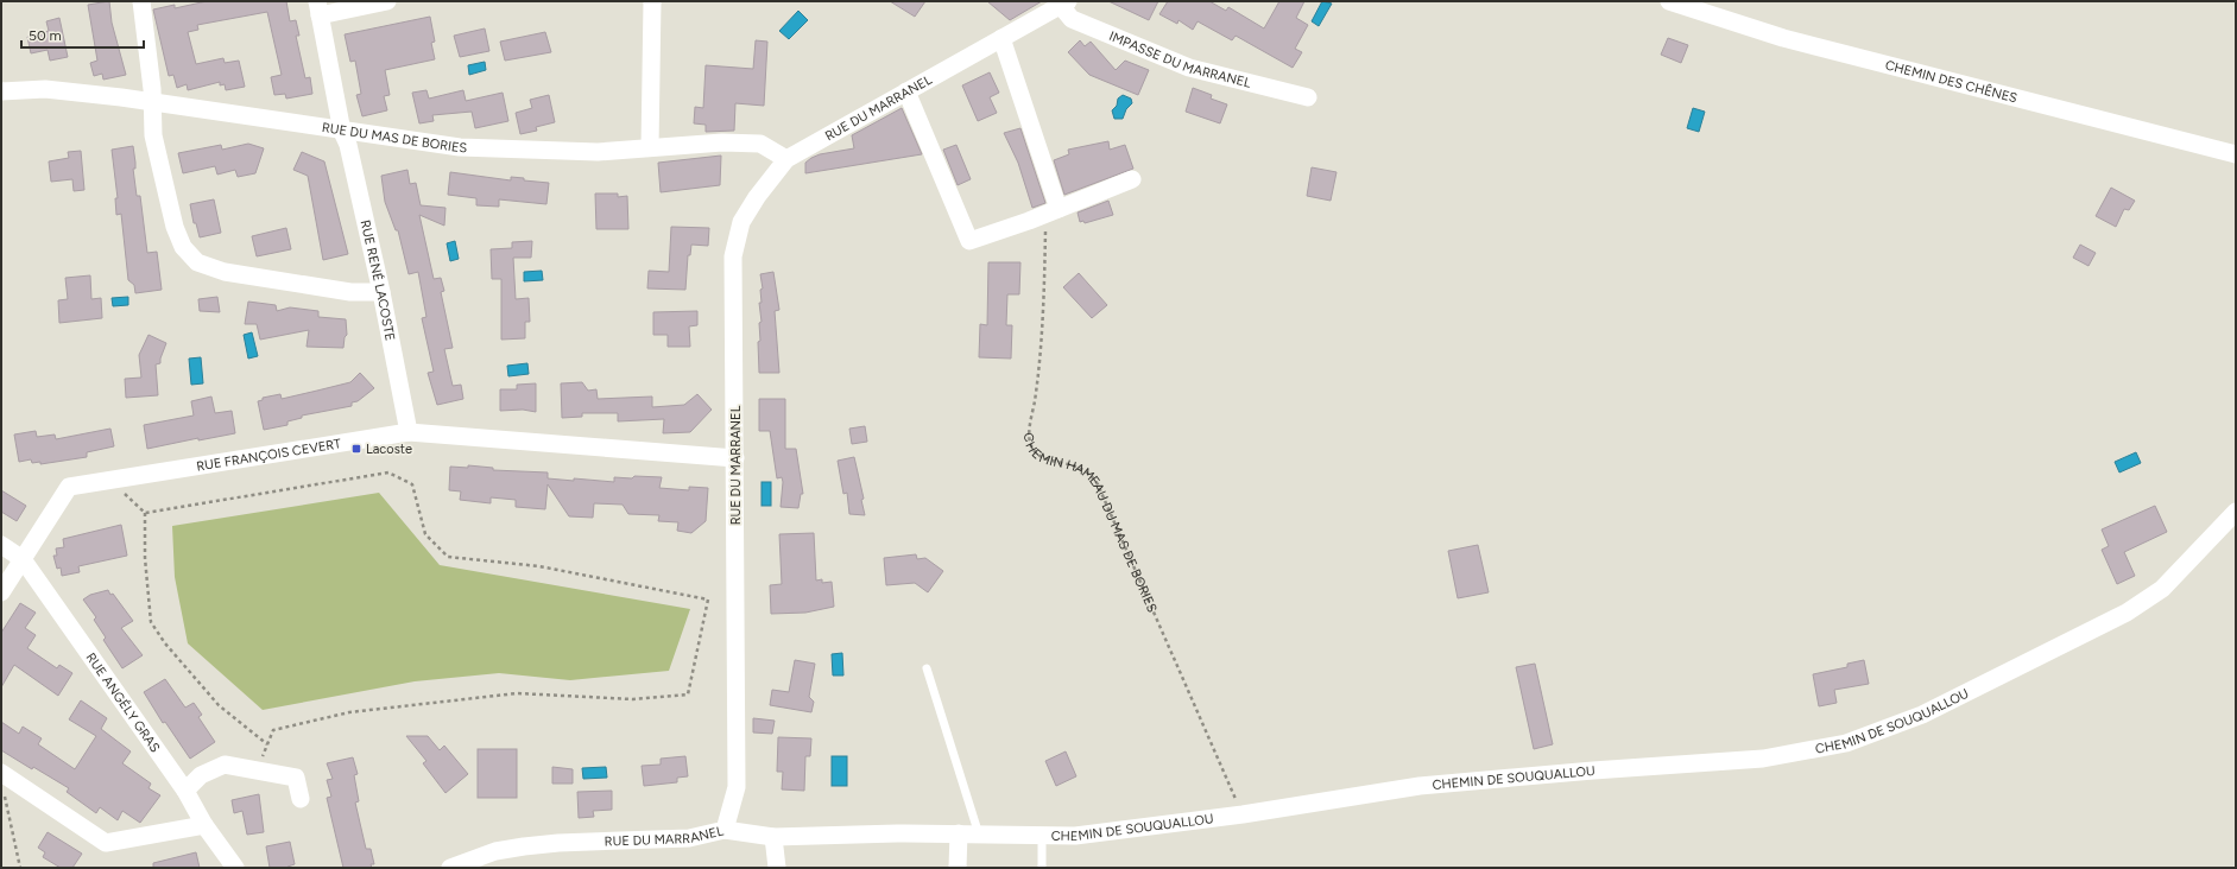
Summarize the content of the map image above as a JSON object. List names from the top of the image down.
{
  "streets": {
    "street": [
      "IMPASSE DU MARRANEL",
      "CHEMIN DES CHÊNES",
      "RUE DU MARRANEL",
      "RUE DU MAS DE BORIES",
      "RUE RENÉ LACOSTE",
      "RUE FRANÇOIS CEVERT",
      "RUE ANGÉLY GRAS",
      "CHEMIN DE SOUQUALLOU"
    ],
    "path": ["CHEMIN HAMEAU DU MAS DE BORIES"]
  },
  "crossings": [
    ["IMPASSE DU MARRANEL", "RUE DU MARRANEL"],
    ["RUE DU MARRANEL", "RUE DU MAS DE BORIES"],
    ["RUE DU MARRANEL", "RUE FRANÇOIS CEVERT"],
    ["RUE DU MARRANEL", "CHEMIN DE SOUQUALLOU"],
    ["RUE DU MAS DE BORIES", "RUE RENÉ LACOSTE"],
    ["RUE RENÉ LACOSTE", "RUE FRANÇOIS CEVERT"],
    ["RUE FRANÇOIS CEVERT", "RUE ANGÉLY GRAS"],
    ["CHEMIN HAMEAU DU MAS DE BORIES", "CHEMIN DE SOUQUALLOU"]
  ],
  "places": {
    "transit": ["Lacoste"]
  },
  "scale_bar": "50 m"
}
